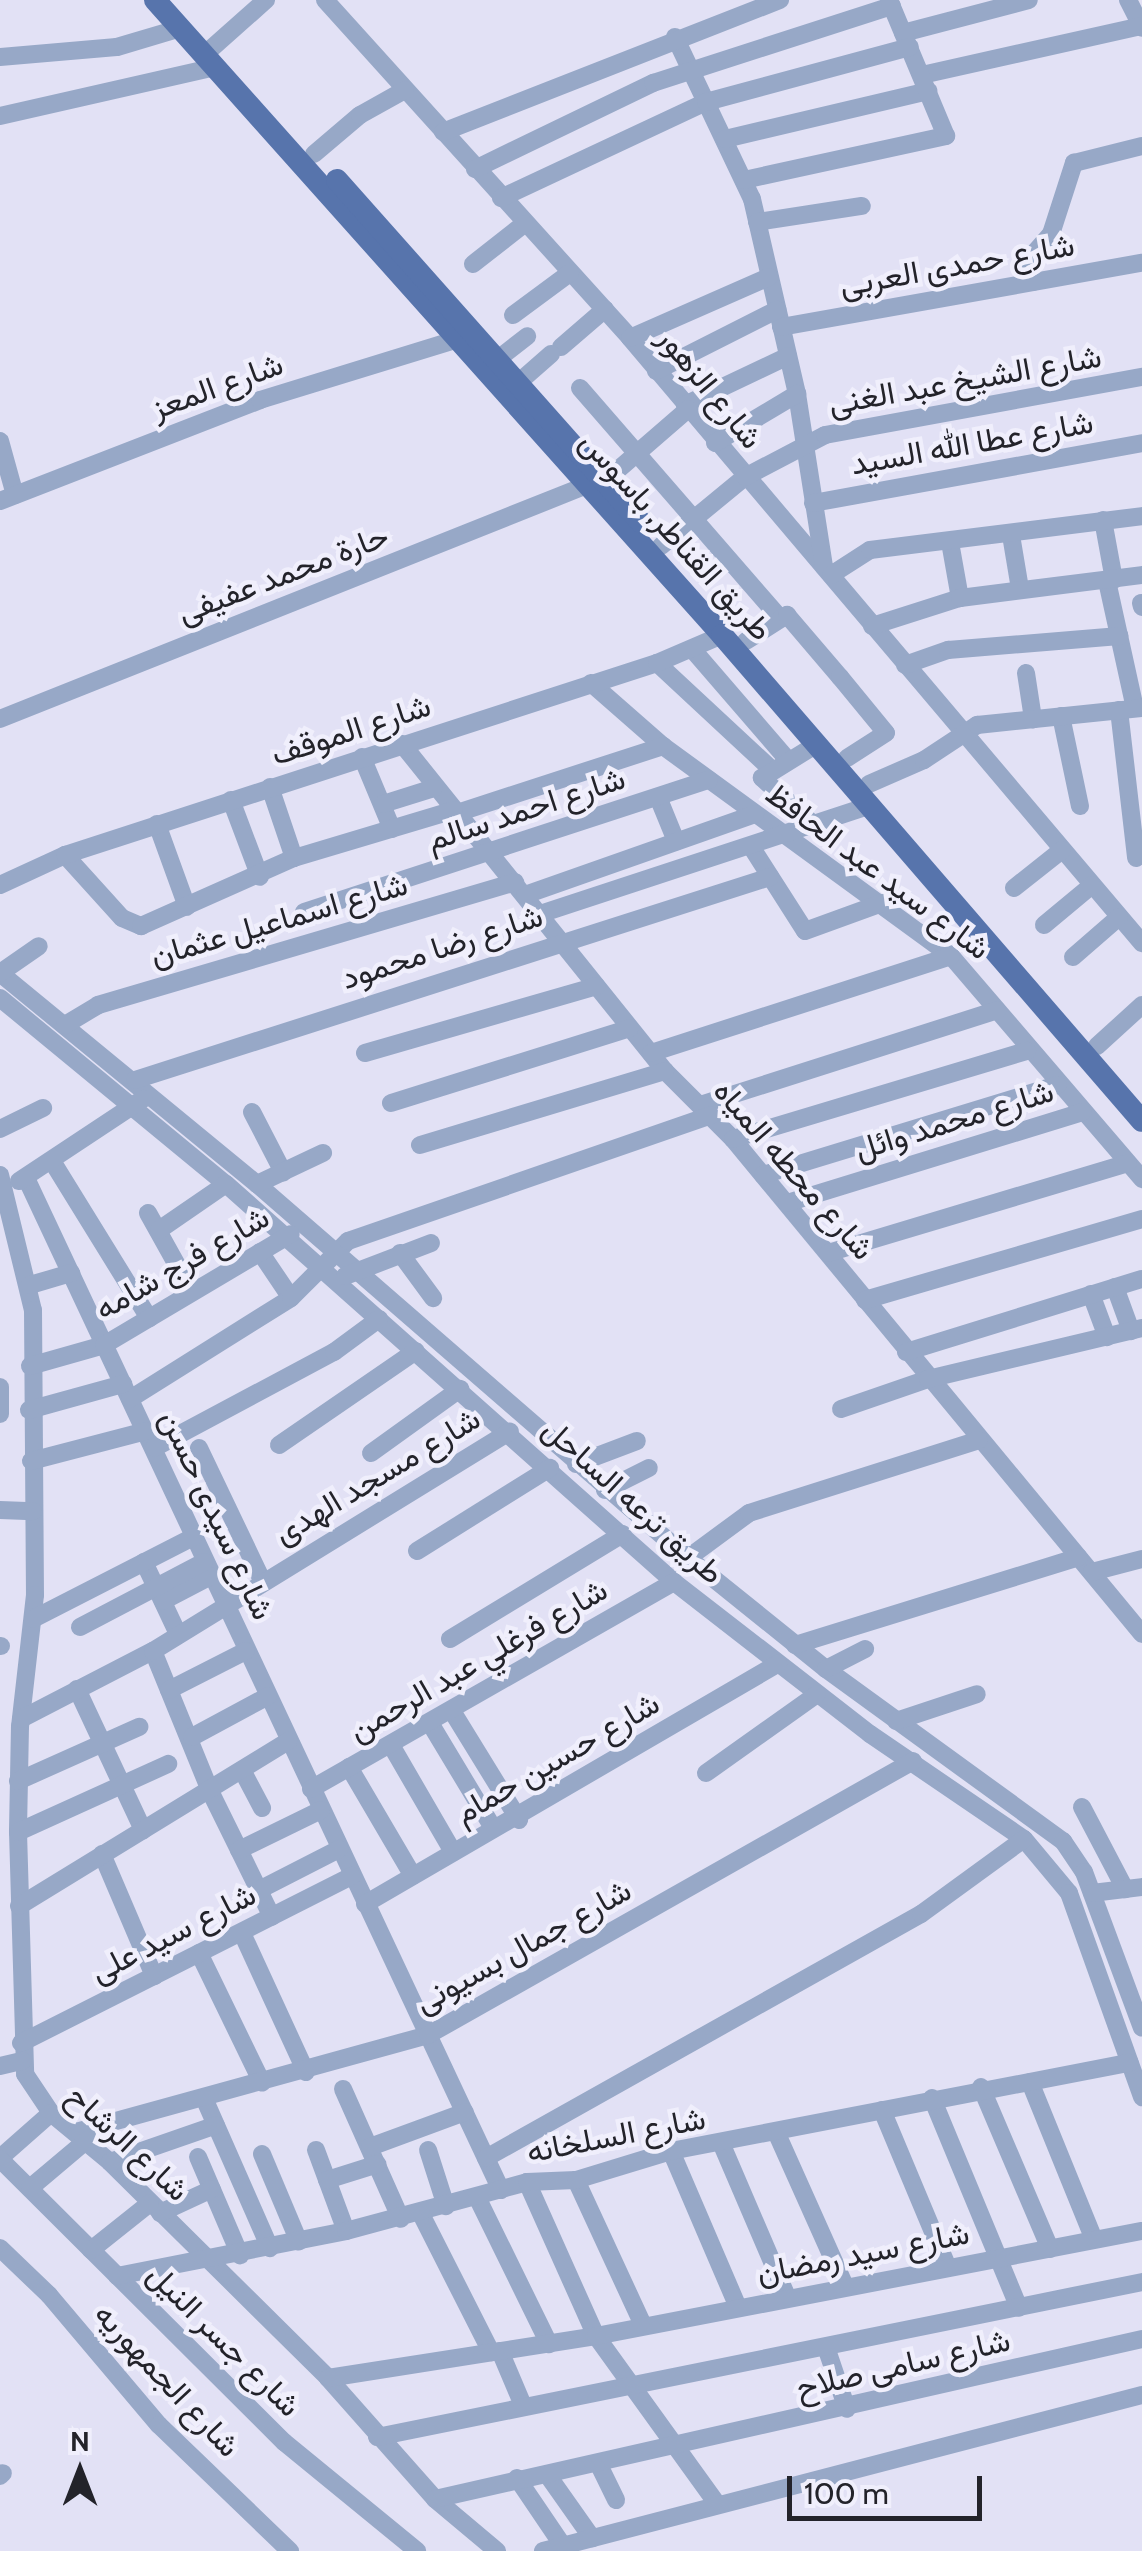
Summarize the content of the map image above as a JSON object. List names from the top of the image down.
{
  "streets": {
    "main road": ["طريق القناطر, باسوس"],
    "street": [
      "شارع حمدى العربى",
      "شارع الشيخ عبد الغنى",
      "شارع المعز",
      "شارع الزهور",
      "شارع عطا الله السيد",
      "حارة محمد عفيفى",
      "شارع الموقف",
      "شارع احمد سالم",
      "شارع سيد عبد الحافظ",
      "شارع اسماعيل عثمان",
      "شارع رضا محمود",
      "شارع محمد وائل",
      "شارع محطه المياه",
      "شارع فرج شامه",
      "شارع مسجد الهدى",
      "طريق ترعه الساحل",
      "شارع سيدى حسن",
      "شارع فرغلي عبد الرحمن",
      "شارع حسين حمام",
      "شارع سيد على",
      "شارع جمال بسيونى",
      "شارع السلخانه",
      "شارع الرشاح",
      "شارع سيد رمضان",
      "شارع جسر النيل",
      "شارع سامى صلاح",
      "شارع الجمهوريه"
    ]
  },
  "crossings": [
    ["شارع حمدى العربى", "شارع الزهور"],
    ["شارع الشيخ عبد الغنى", "شارع الزهور"],
    ["شارع الشيخ عبد الغنى", "طريق القناطر, باسوس"],
    ["شارع المعز", "طريق القناطر, باسوس"],
    ["طريق القناطر, باسوس", "حارة محمد عفيفى"],
    ["طريق القناطر, باسوس", "شارع الموقف"],
    ["شارع الموقف", "شارع سيد عبد الحافظ"],
    ["شارع الموقف", "شارع محطه المياه"],
    ["شارع احمد سالم", "شارع سيد عبد الحافظ"],
    ["شارع احمد سالم", "شارع محطه المياه"],
    ["شارع سيد عبد الحافظ", "شارع اسماعيل عثمان"],
    ["شارع سيد عبد الحافظ", "شارع محمد وائل"],
    ["شارع اسماعيل عثمان", "شارع محطه المياه"],
    ["شارع اسماعيل عثمان", "طريق ترعه الساحل"],
    ["شارع رضا محمود", "شارع محطه المياه"],
    ["شارع رضا محمود", "طريق ترعه الساحل"],
    ["شارع محمد وائل", "شارع محطه المياه"],
    ["شارع فرج شامه", "طريق ترعه الساحل"],
    ["شارع فرج شامه", "شارع سيدى حسن"],
    ["شارع فرج شامه", "شارع الرشاح"],
    ["شارع مسجد الهدى", "طريق ترعه الساحل"],
    ["شارع مسجد الهدى", "شارع سيدى حسن"],
    ["شارع مسجد الهدى", "شارع الرشاح"],
    ["طريق ترعه الساحل", "شارع فرغلي عبد الرحمن"],
    ["طريق ترعه الساحل", "شارع حسين حمام"],
    ["طريق ترعه الساحل", "شارع جمال بسيونى"],
    ["طريق ترعه الساحل", "شارع السلخانه"],
    ["شارع سيدى حسن", "شارع فرغلي عبد الرحمن"],
    ["شارع سيدى حسن", "شارع حسين حمام"],
    ["شارع سيدى حسن", "شارع سيد على"],
    ["شارع سيدى حسن", "شارع جمال بسيونى"],
    ["شارع سيدى حسن", "شارع السلخانه"],
    ["شارع سيد على", "شارع الرشاح"],
    ["شارع جمال بسيونى", "شارع الرشاح"],
    ["شارع السلخانه", "شارع الرشاح"],
    ["شارع السلخانه", "شارع جسر النيل"],
    ["شارع الرشاح", "شارع سيد رمضان"],
    ["شارع الرشاح", "شارع سامى صلاح"]
  ],
  "scale_bar": "100 m",
  "north": "top"
}
